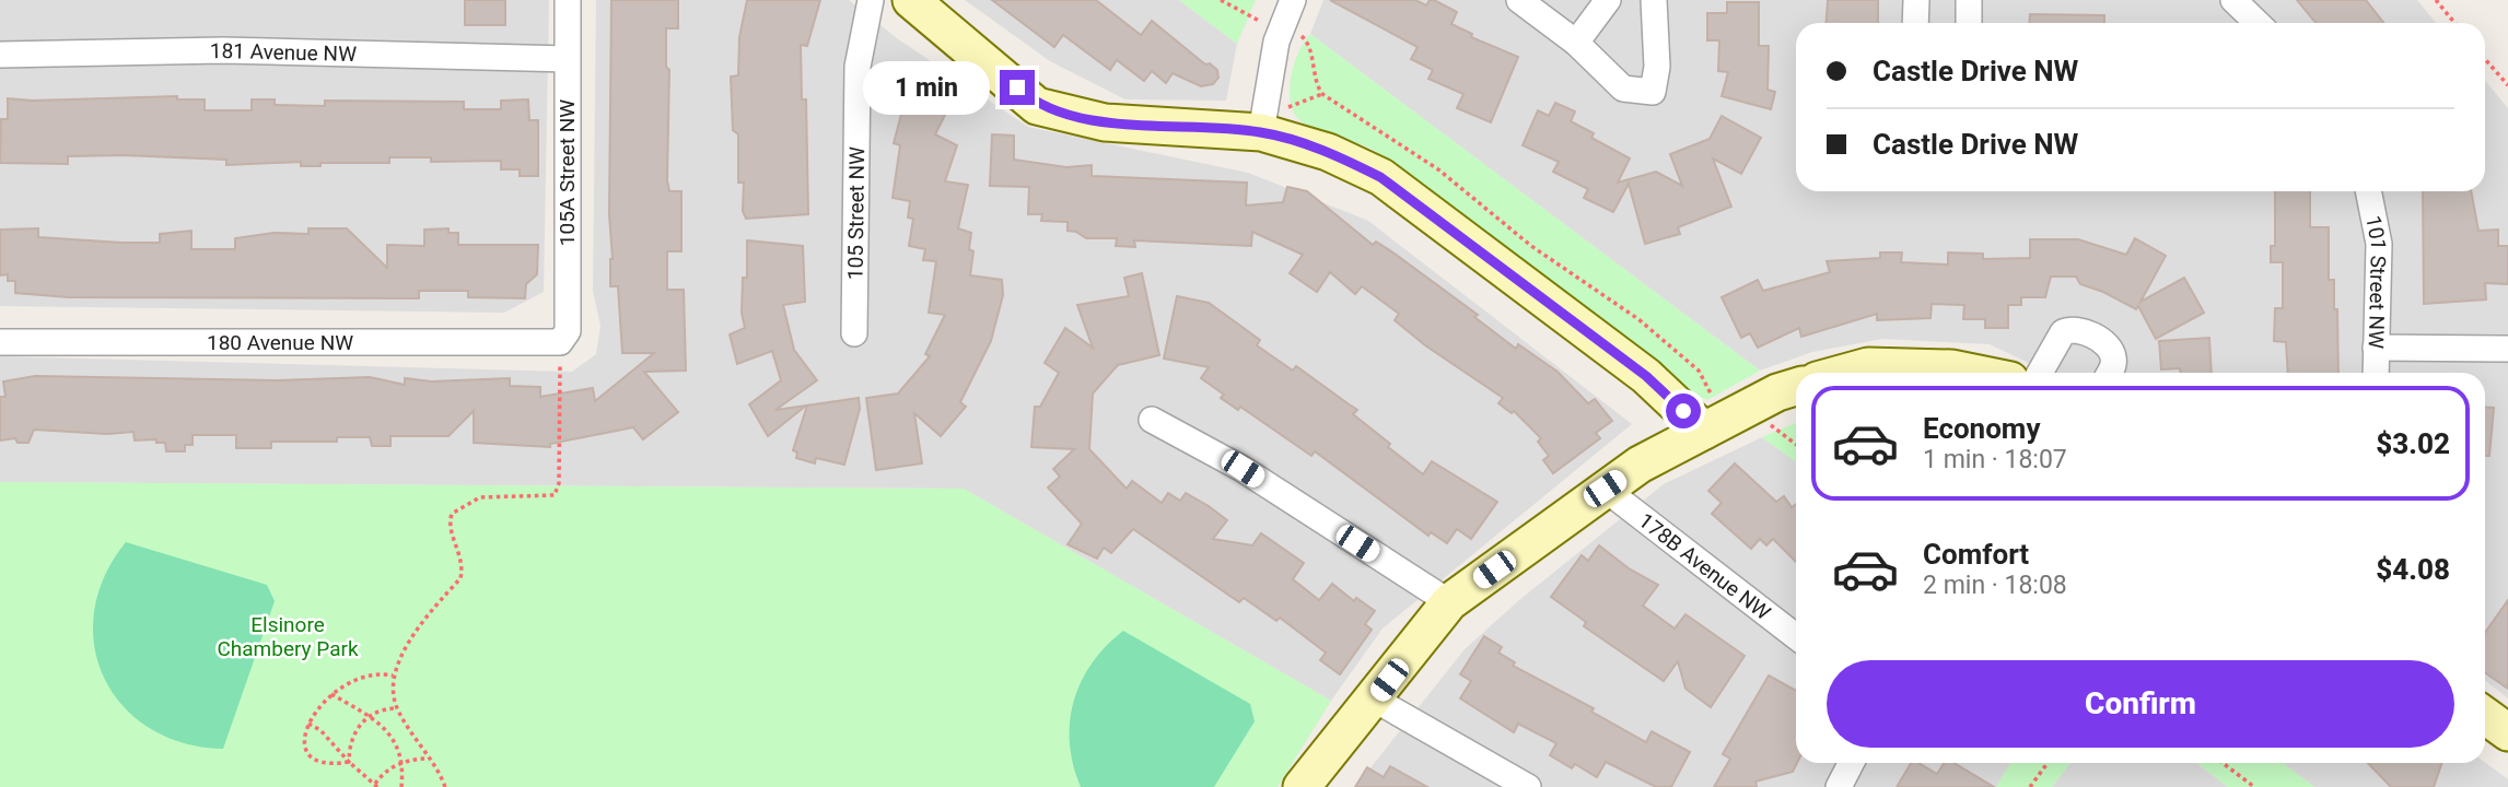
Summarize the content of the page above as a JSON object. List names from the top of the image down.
{
  "streets": {
    "street": [
      "181 Avenue NW",
      "105A Street NW",
      "105 Street NW",
      "101 Street NW",
      "180 Avenue NW",
      "178B Avenue NW"
    ]
  },
  "crossings": [
    ["181 Avenue NW", "105A Street NW"],
    ["105A Street NW", "180 Avenue NW"]
  ],
  "parks": ["Elsinore Chambery Park"],
  "page": {
    "banner": ["Castle Drive NW", "Castle Drive NW"],
    "bubble": "1 min",
    "list": [
      {
        "name": "Economy",
        "note": "1 min · 18:07",
        "value": "$3.02"
      },
      {
        "name": "Comfort",
        "note": "2 min · 18:08",
        "value": "$4.08"
      }
    ],
    "buttons": "Confirm"
  }
}
